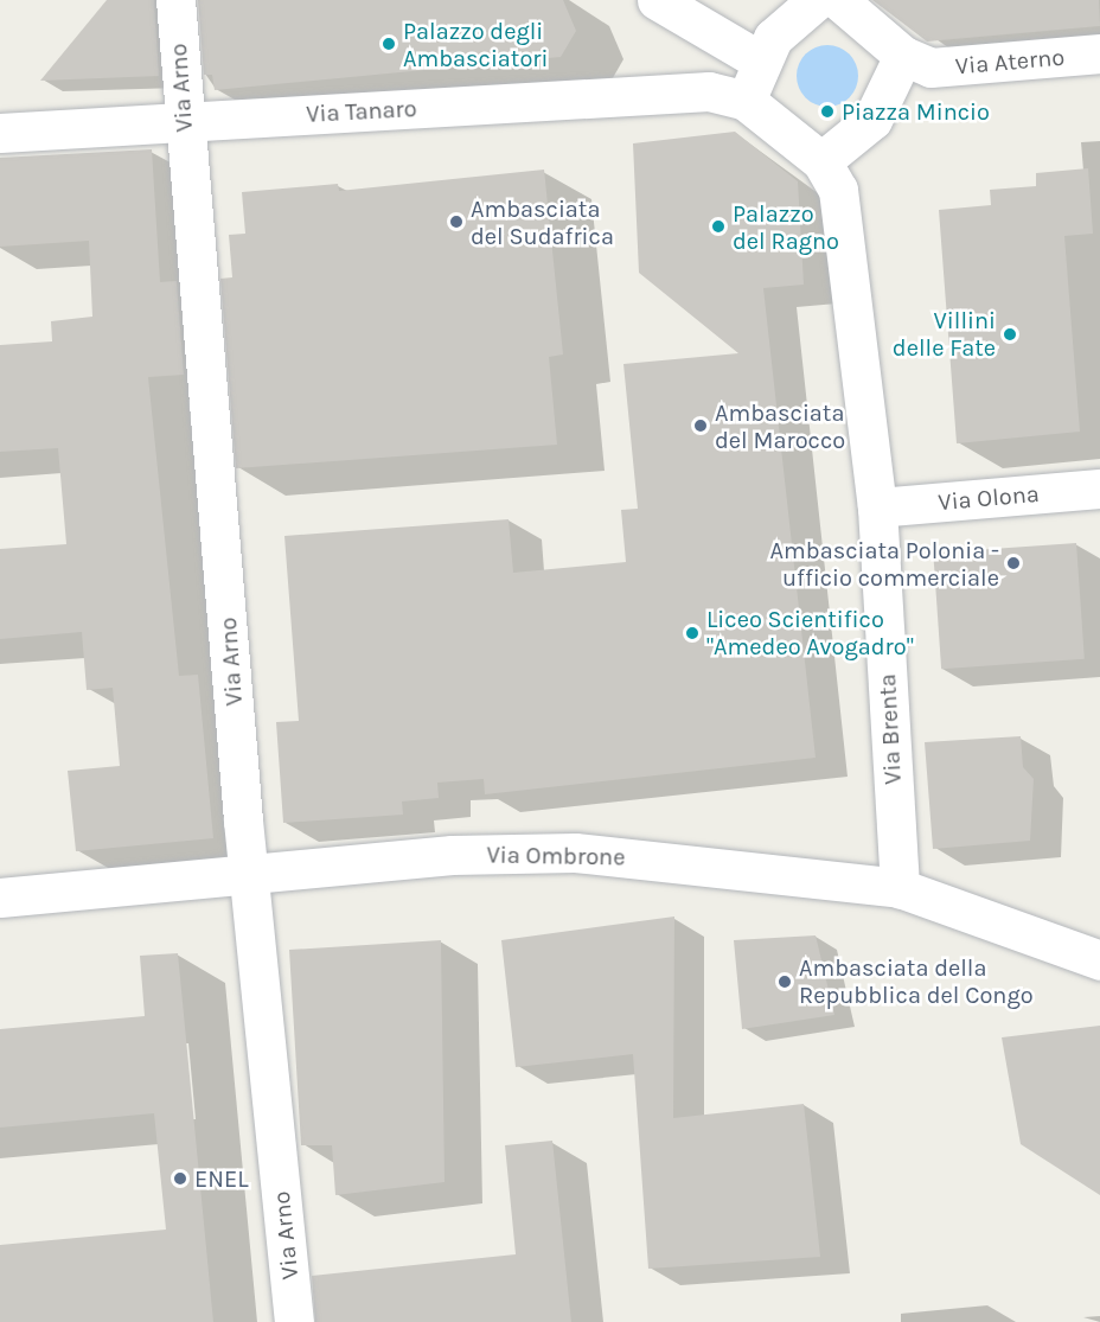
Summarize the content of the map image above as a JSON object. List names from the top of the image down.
{
  "streets": {
    "street": [
      "Via Aterno",
      "Via Arno",
      "Via Tanaro",
      "Via Olona",
      "Via Brenta",
      "Via Ombrone"
    ]
  },
  "crossings": [
    ["Via Arno", "Via Tanaro"],
    ["Via Arno", "Via Ombrone"],
    ["Via Olona", "Via Brenta"],
    ["Via Brenta", "Via Ombrone"]
  ],
  "places": [
    "Palazzo degli Ambasciatori",
    "Piazza Mincio",
    "Ambasciata del Sudafrica",
    "Palazzo del Ragno",
    "Villini delle Fate",
    "Ambasciata del Marocco",
    "Ambasciata Polonia - ufficio commerciale",
    "Liceo Scientifico \"Amedeo Avogadro\"",
    "Ambasciata della Repubblica del Congo",
    "ENEL"
  ]
}
